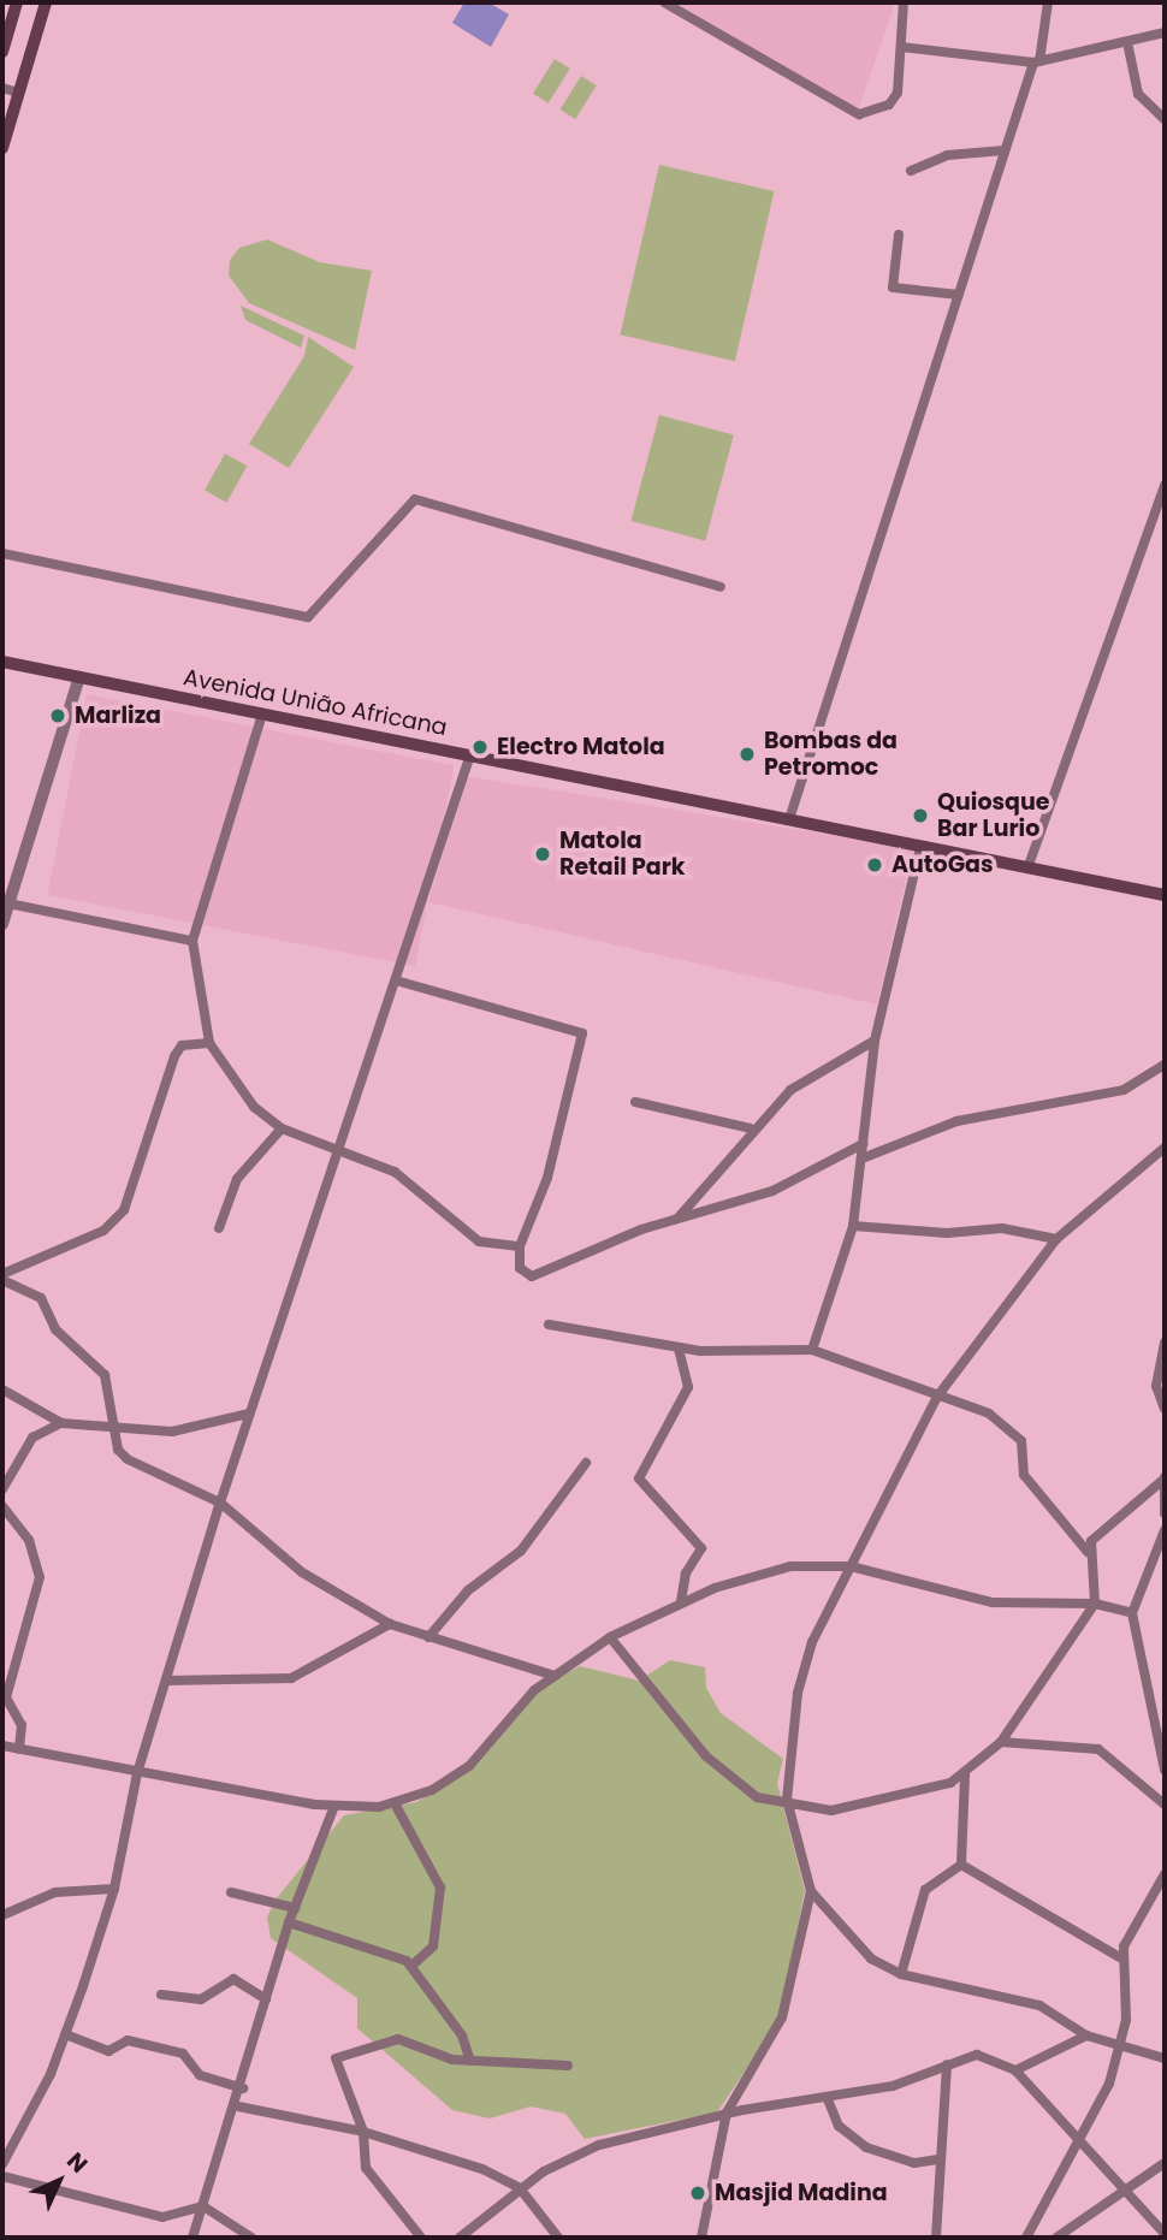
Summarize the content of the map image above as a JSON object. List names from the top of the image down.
{
  "streets": {
    "main road": ["Avenida União Africana"]
  },
  "places": [
    "Marliza",
    "Electro Matola",
    "Bombas da Petromoc",
    "Quiosque Bar Lurio",
    "Matola Retail Park",
    "AutoGas",
    "Masjid Madina"
  ],
  "north": "top right"
}
